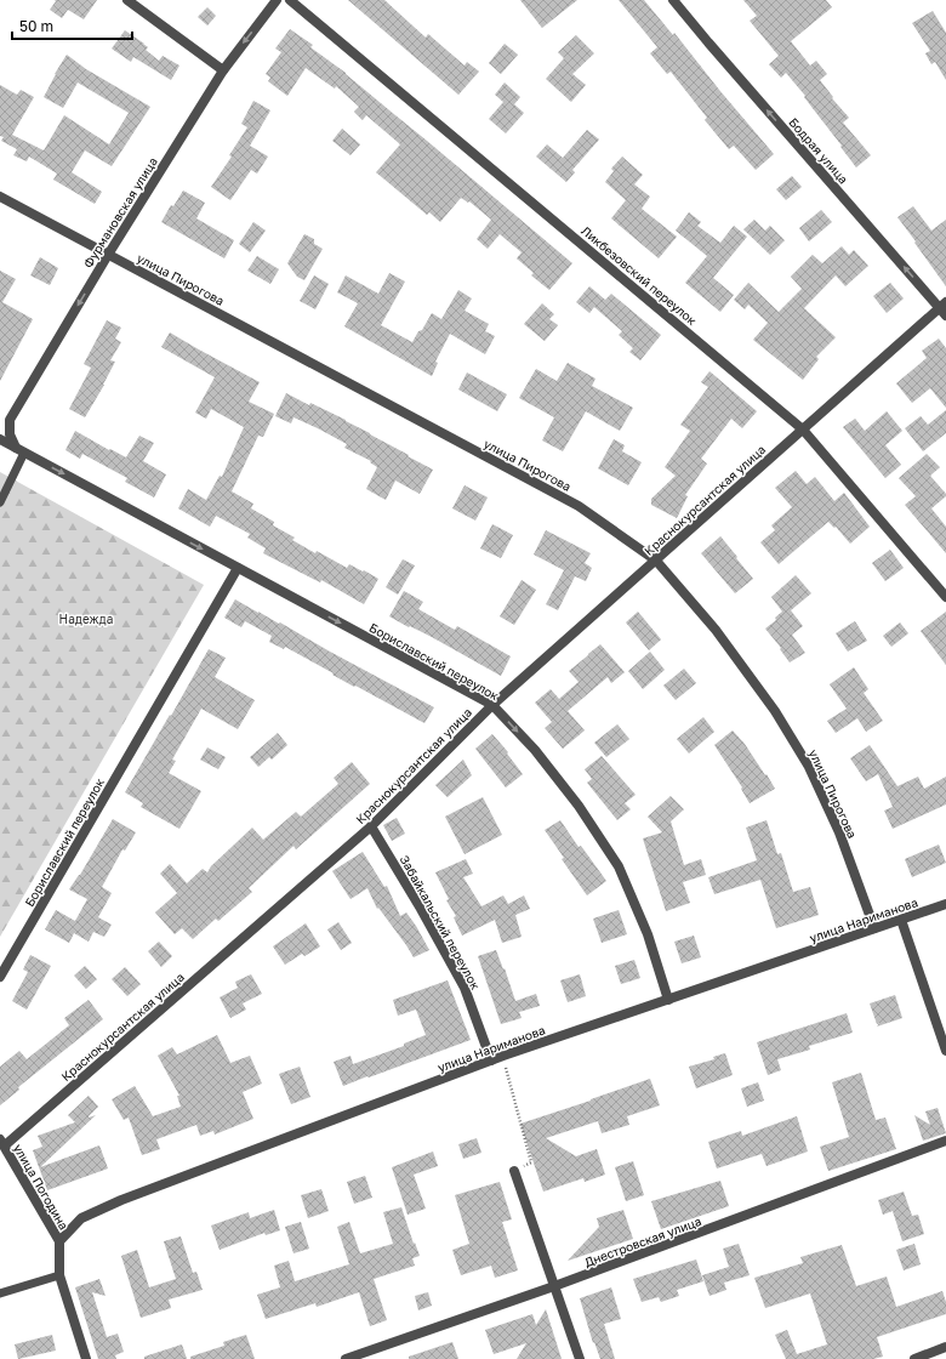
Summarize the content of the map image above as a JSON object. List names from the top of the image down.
{
  "streets": {
    "street": [
      "Бодрая улица",
      "Фурмановская улица",
      "Ликбезовский переулок",
      "улица Пирогова",
      "Краснокурсантская улица",
      "Бориславский переулок",
      "улица Нариманова",
      "Забайкальский переулок",
      "улица Погодина",
      "Днестровская улица"
    ]
  },
  "crossings": [
    ["Бодрая улица", "Краснокурсантская улица"],
    ["Фурмановская улица", "улица Пирогова"],
    ["Фурмановская улица", "Бориславский переулок"],
    ["Ликбезовский переулок", "Краснокурсантская улица"],
    ["улица Пирогова", "Краснокурсантская улица"],
    ["улица Пирогова", "улица Нариманова"],
    ["Краснокурсантская улица", "Бориславский переулок"],
    ["Краснокурсантская улица", "Забайкальский переулок"],
    ["Краснокурсантская улица", "улица Погодина"],
    ["Бориславский переулок", "улица Нариманова"],
    ["улица Нариманова", "Забайкальский переулок"],
    ["улица Нариманова", "улица Погодина"]
  ],
  "one_way": ["Бодрая улица", "Фурмановская улица", "Бориславский переулок"],
  "parks": ["Надежда"],
  "scale_bar": "50 m"
}
